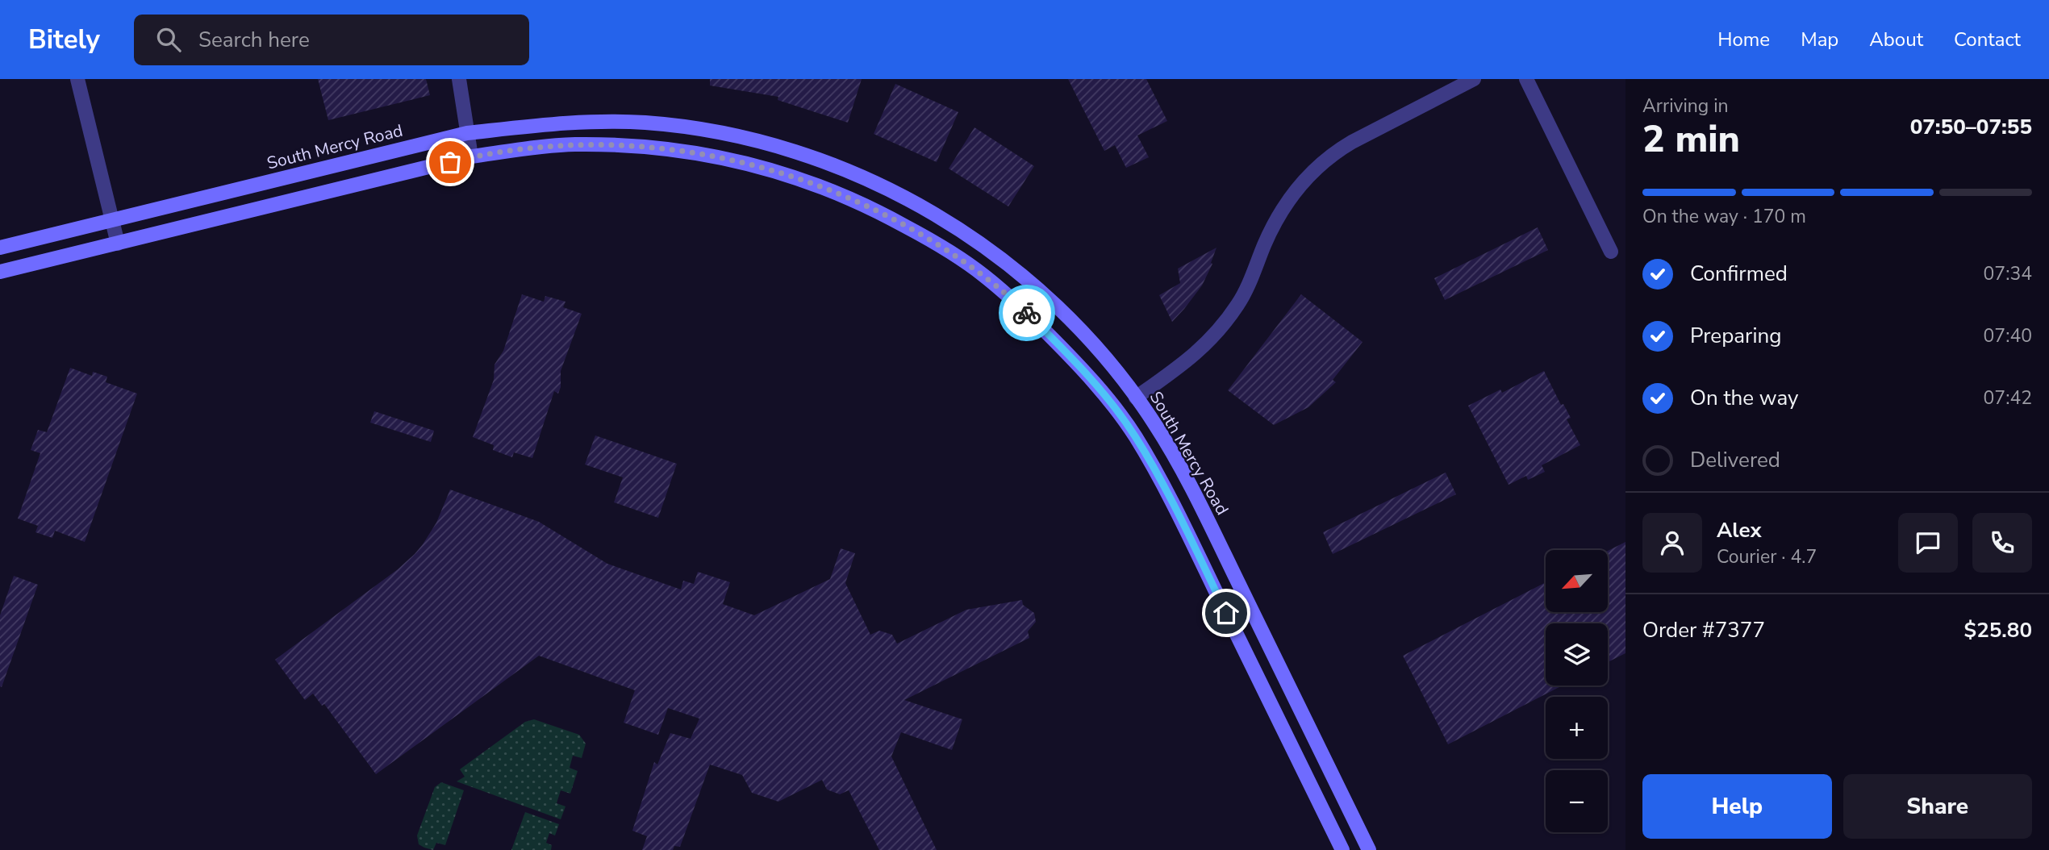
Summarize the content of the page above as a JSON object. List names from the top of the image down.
{
  "streets": {
    "main road": ["South Mercy Road"]
  },
  "north": "bottom left",
  "page": {
    "header": "Bitely",
    "search": "Search here",
    "nav": [
      "Home",
      "Map",
      "About",
      "Contact"
    ],
    "heading": ["2 min", "Arriving in", "07:50–07:55"],
    "panel": [
      "Alex",
      "Courier · 4.7",
      "Order #7377",
      "$25.80"
    ],
    "bar": "On the way · 170 m",
    "list": [
      ["Confirmed", "07:34"],
      ["Preparing", "07:40"],
      ["On the way", "07:42"],
      "Delivered"
    ],
    "map_buttons": ["+", "−"],
    "buttons": ["Help", "Share"]
  }
}
